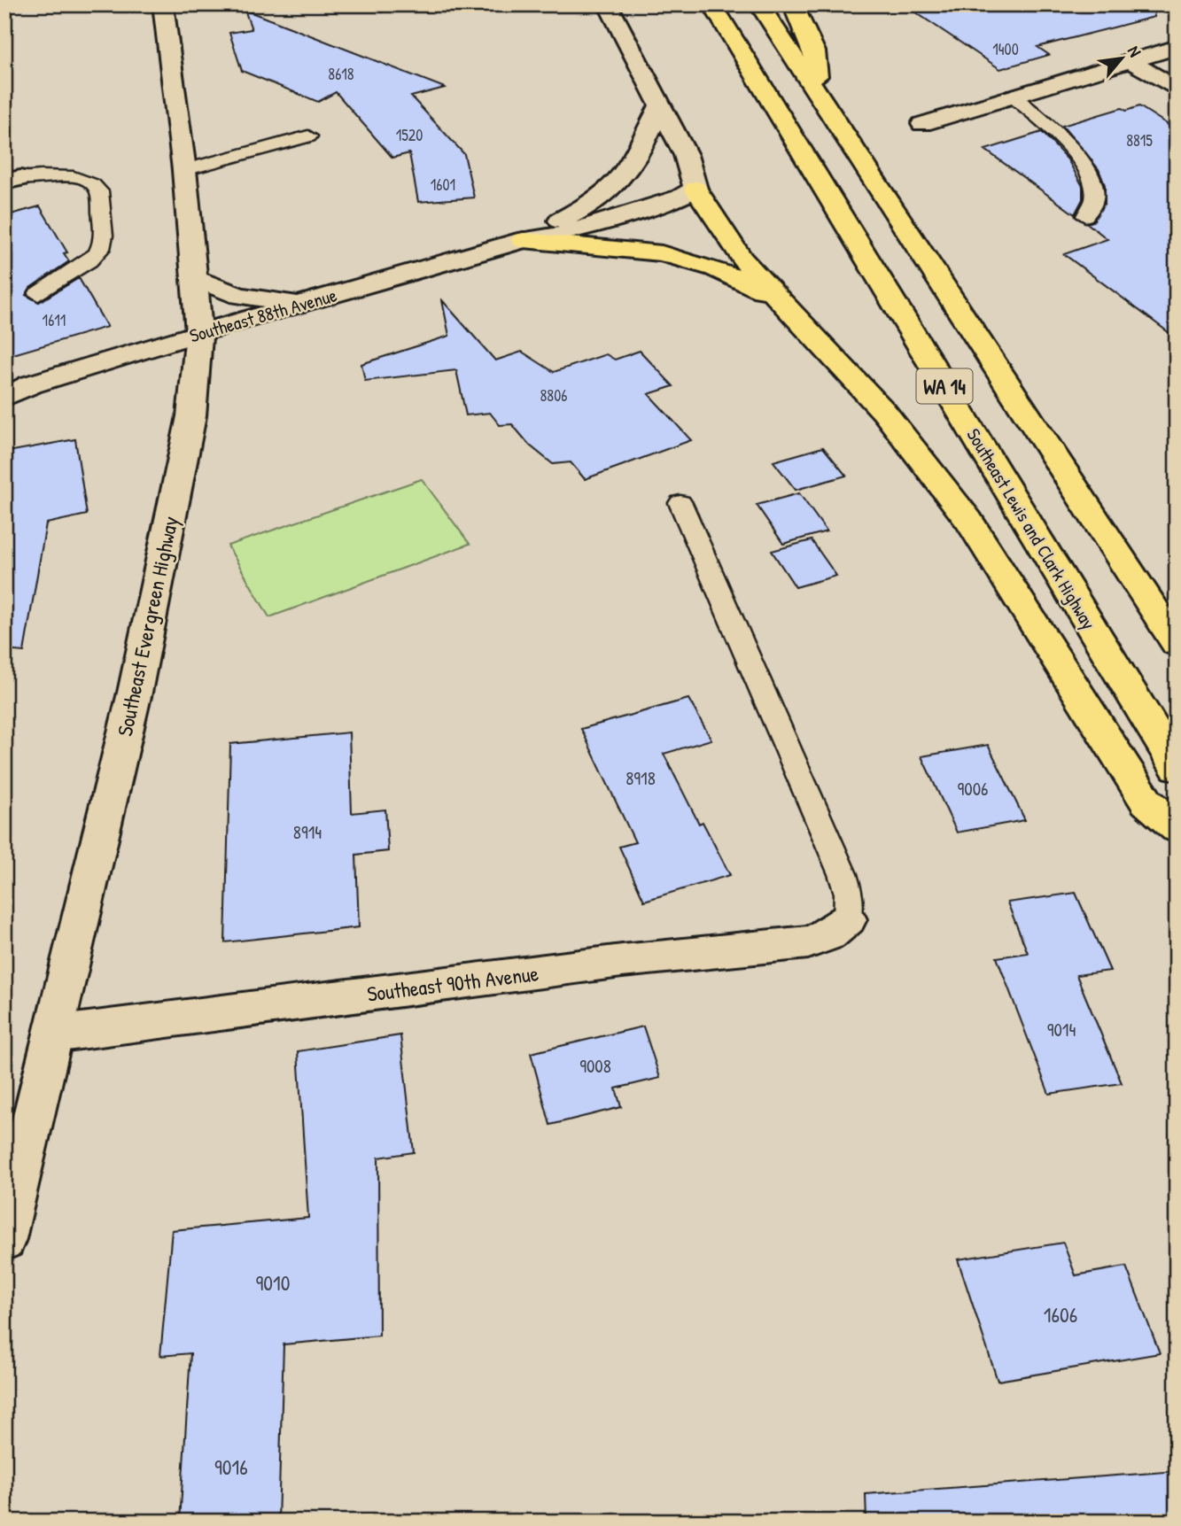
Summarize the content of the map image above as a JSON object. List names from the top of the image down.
{
  "streets": {
    "highway": ["WA 14", "Southeast Lewis and Clark Highway"],
    "street": ["Southeast 88th Avenue", "Southeast Evergreen Highway", "Southeast 90th Avenue"]
  },
  "crossings": [
    ["Southeast 88th Avenue", "Southeast Evergreen Highway"],
    ["Southeast Evergreen Highway", "Southeast 90th Avenue"]
  ],
  "house_numbers": [
    "1400",
    "8618",
    "1520",
    "8815",
    "1601",
    "1611",
    "8806",
    "8918",
    "9006",
    "8914",
    "9014",
    "9008",
    "9010",
    "1606",
    "9016"
  ],
  "north": "top right"
}
